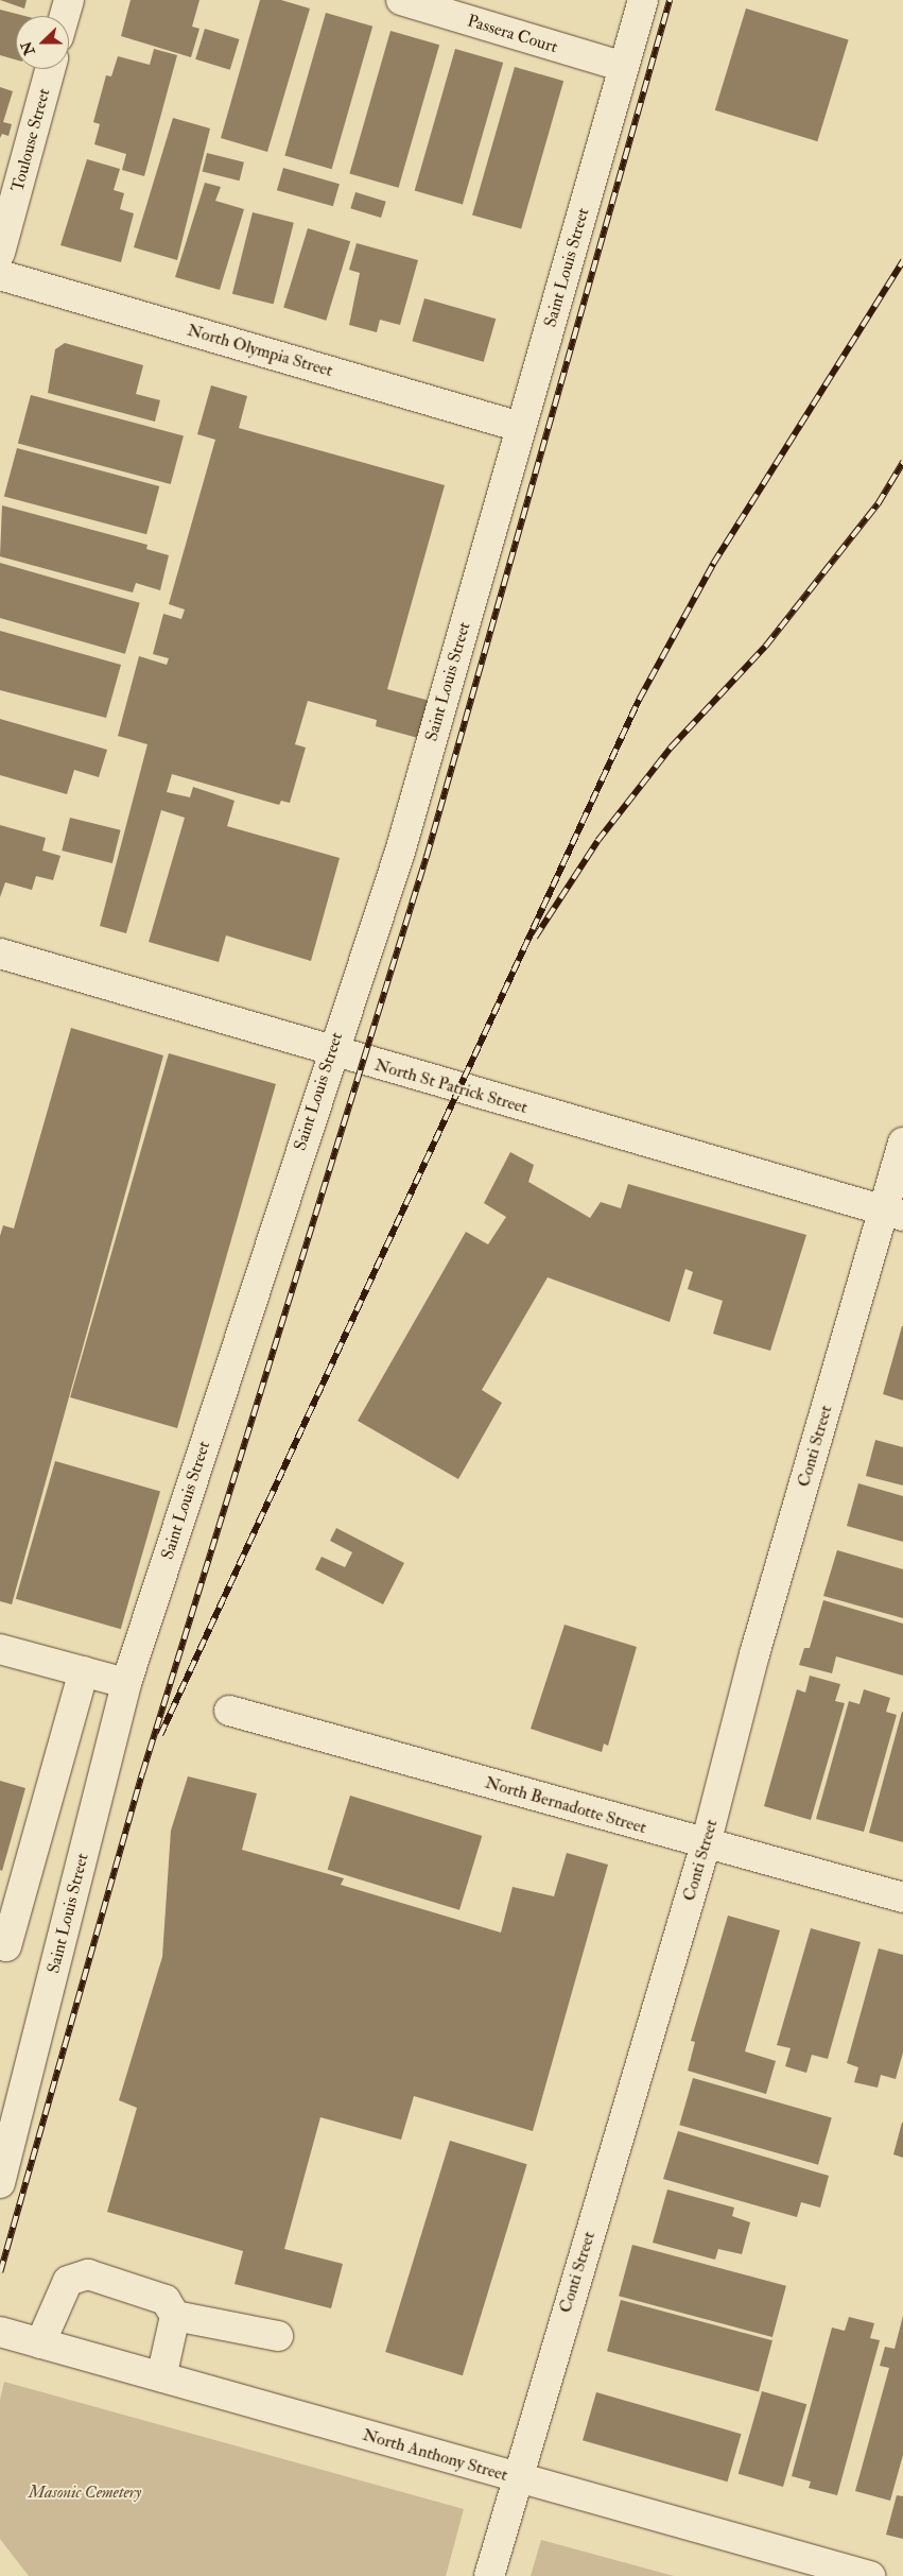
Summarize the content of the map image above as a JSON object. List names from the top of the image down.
{
  "streets": {
    "street": [
      "Passera Court",
      "Toulouse Street",
      "Saint Louis Street",
      "North Olympia Street",
      "North St Patrick Street",
      "Conti Street",
      "North Bernadotte Street",
      "North Anthony Street"
    ]
  },
  "crossings": [
    ["Passera Court", "Saint Louis Street"],
    ["Saint Louis Street", "North Olympia Street"],
    ["Saint Louis Street", "North St Patrick Street"],
    ["North St Patrick Street", "Conti Street"],
    ["Conti Street", "North Bernadotte Street"],
    ["Conti Street", "North Anthony Street"]
  ],
  "parks": ["Masonic Cemetery"],
  "north": "left"
}
